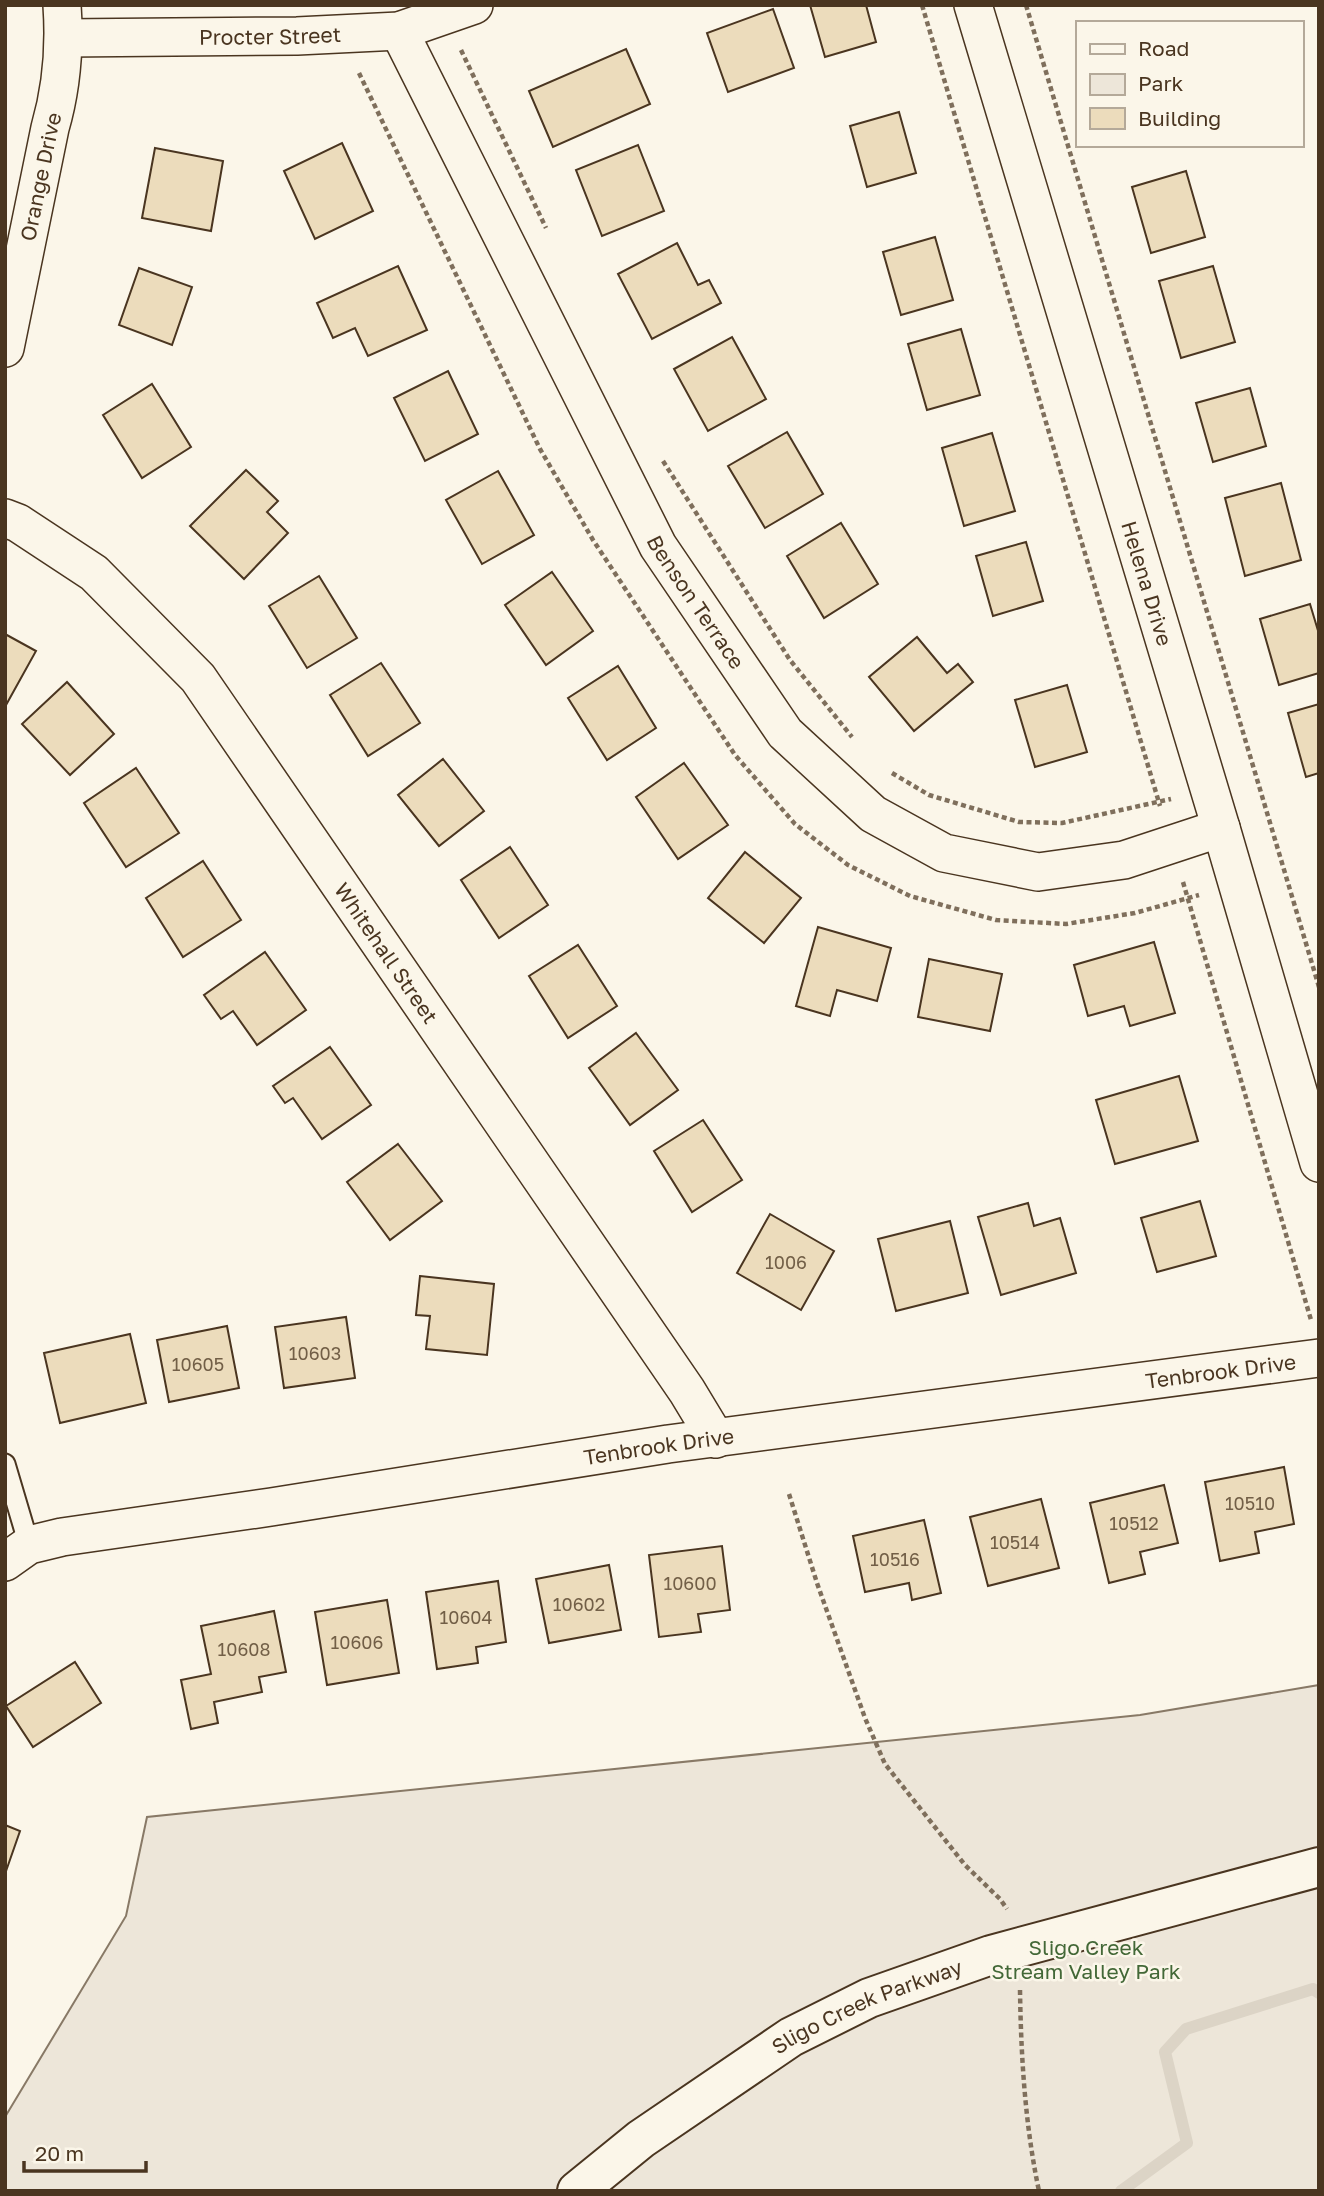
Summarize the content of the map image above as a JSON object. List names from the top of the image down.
{
  "streets": {
    "street": [
      "Procter Street",
      "Orange Drive",
      "Helena Drive",
      "Benson Terrace",
      "Whitehall Street",
      "Tenbrook Drive",
      "Sligo Creek Parkway"
    ]
  },
  "crossings": [
    ["Procter Street", "Orange Drive"],
    ["Procter Street", "Benson Terrace"],
    ["Helena Drive", "Benson Terrace"],
    ["Whitehall Street", "Tenbrook Drive"]
  ],
  "parks": ["Sligo Creek Stream Valley Park"],
  "house_numbers": [
    "1006",
    "10603",
    "10605",
    "10510",
    "10512",
    "10514",
    "10516",
    "10600",
    "10602",
    "10604",
    "10606",
    "10608"
  ],
  "legend": ["Road", "Park", "Building"],
  "scale_bar": "20 m"
}
